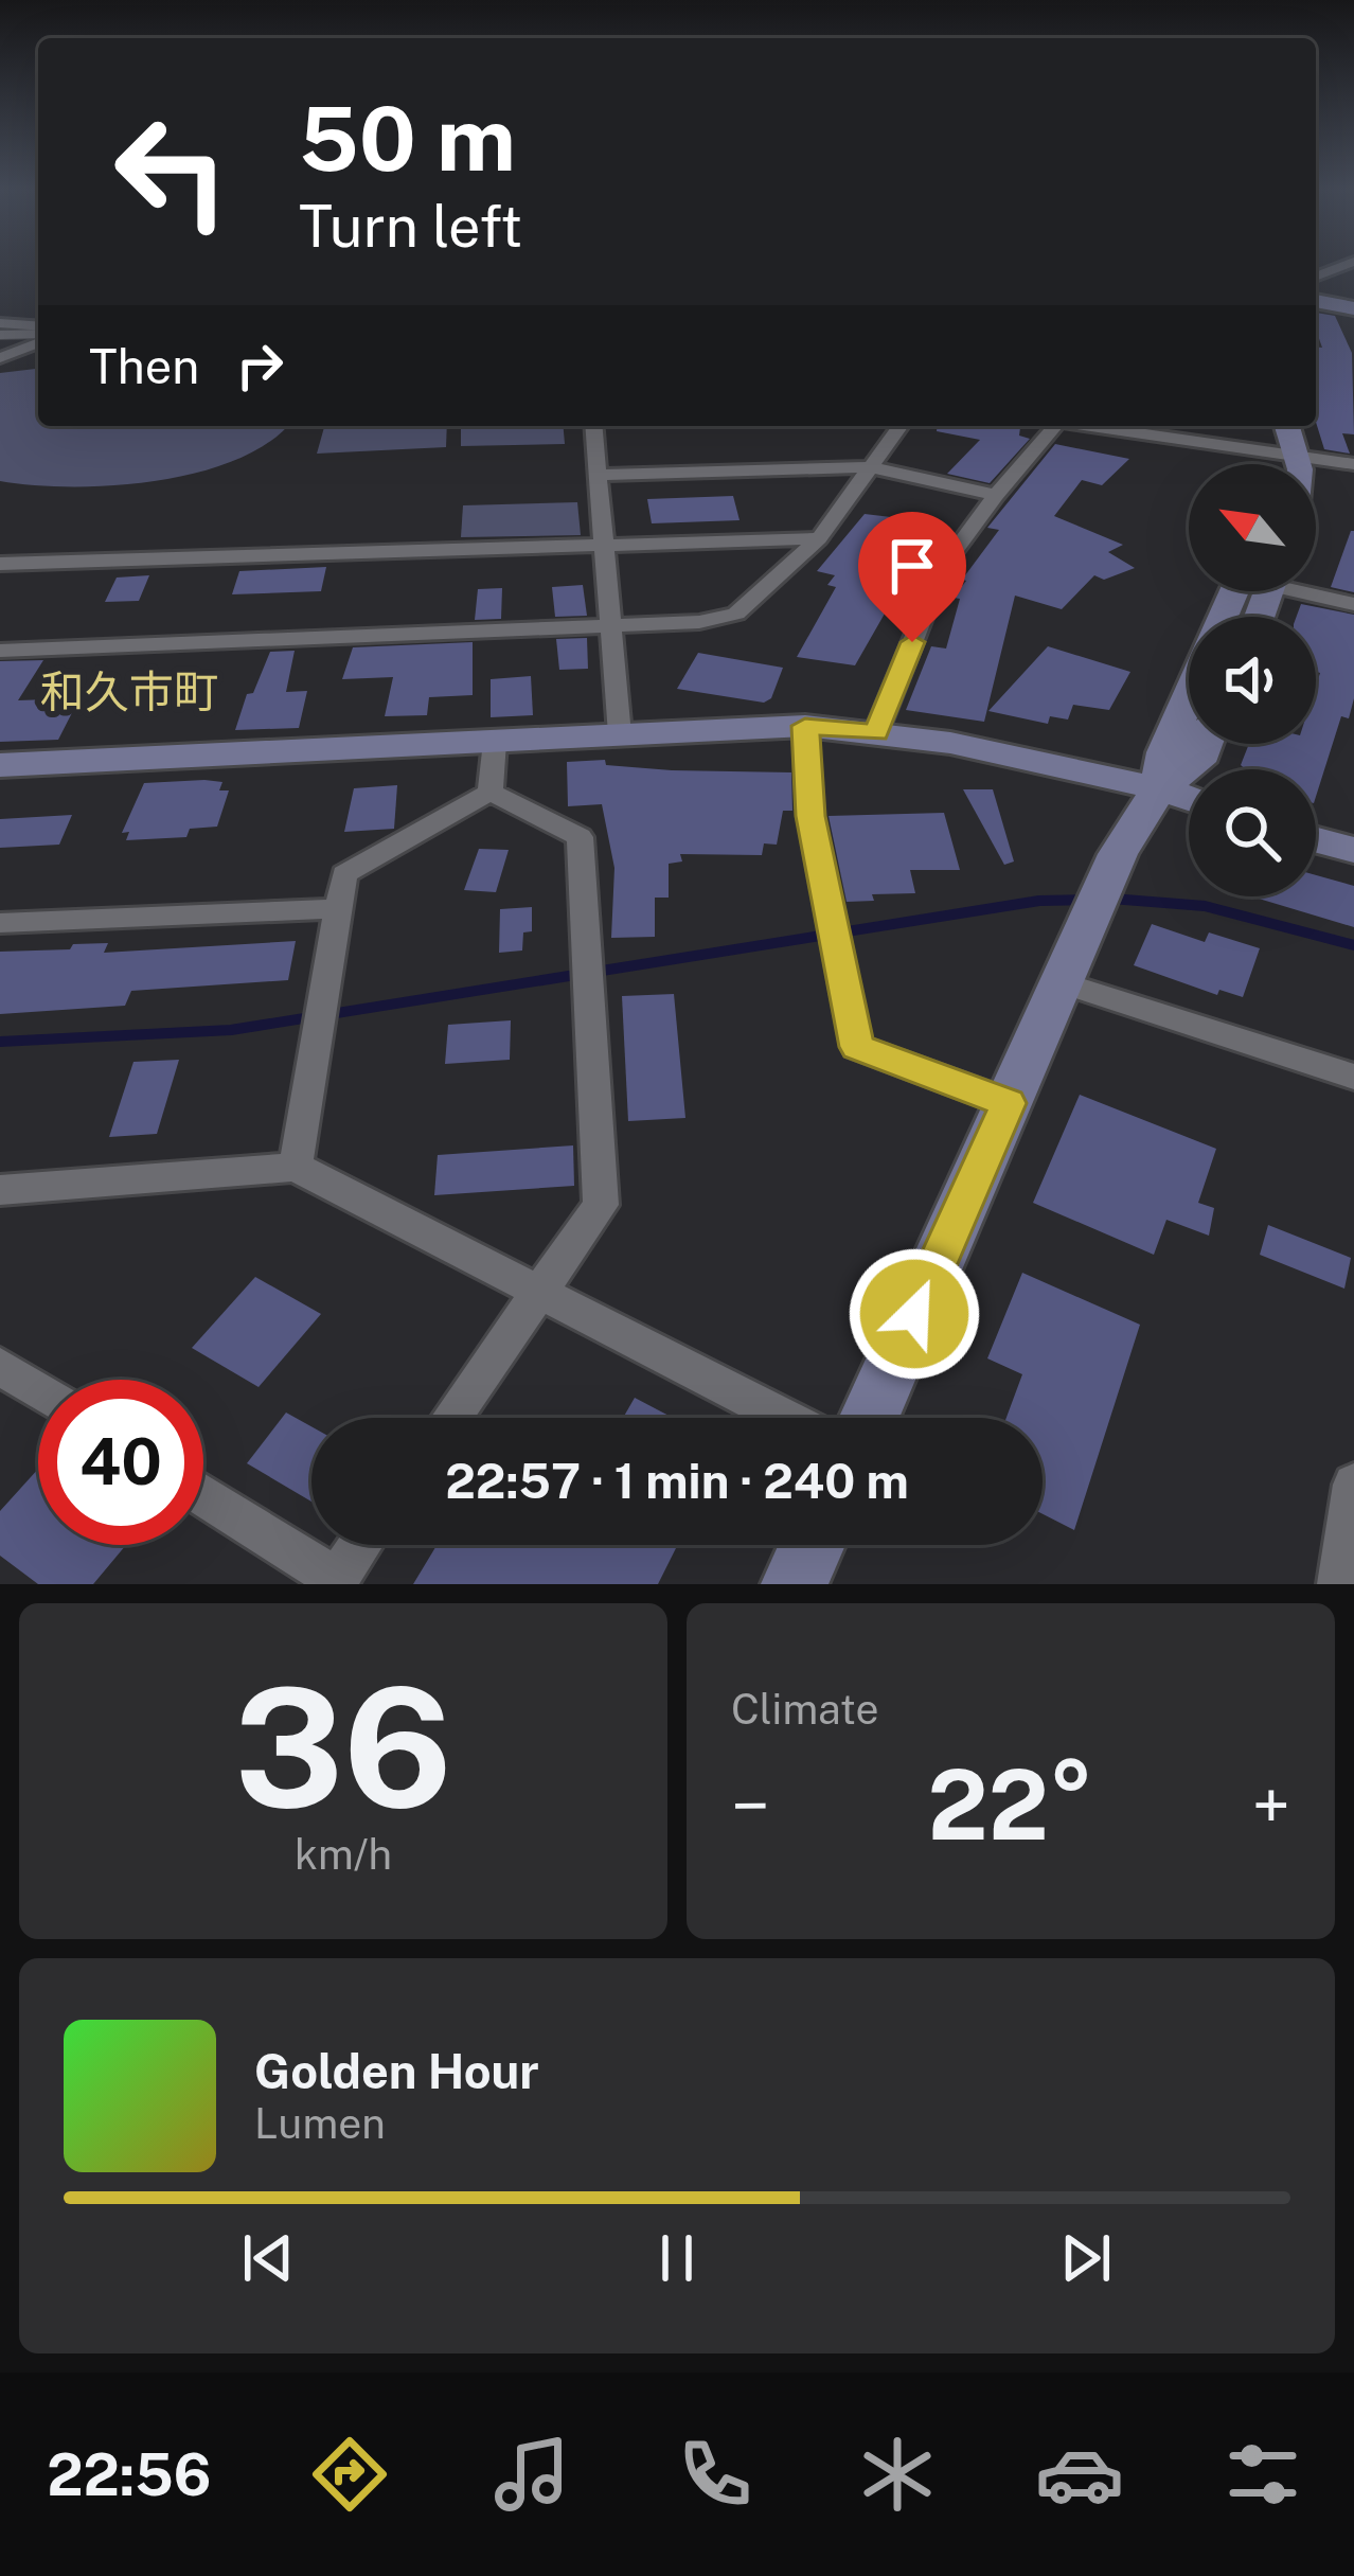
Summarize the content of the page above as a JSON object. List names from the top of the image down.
{
  "districts": ["和久市町"],
  "north": "top left",
  "page": {
    "turn": ["50 m", "Turn left"],
    "then": "Then",
    "limit": "40",
    "trip": "22:57 · 1 min · 240 m",
    "tile": [
      ["36", "km/h"],
      "Climate"
    ],
    "heat": ["−", "22°", "+"],
    "song": ["Golden Hour", "Lumen"],
    "tabs": "22:56"
  }
}
